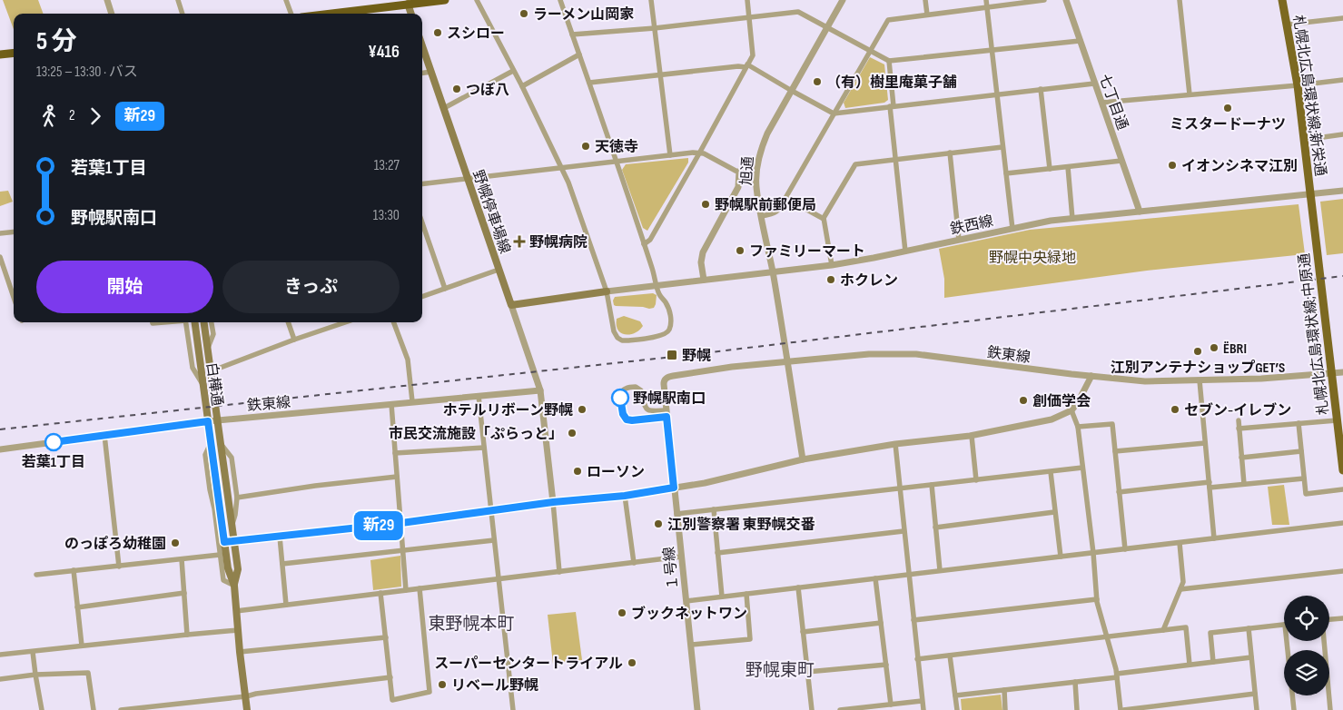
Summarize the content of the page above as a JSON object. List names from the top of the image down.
{
  "streets": {
    "main road": [
      "札幌北広島環状線;新栄通",
      "野幌停車場線",
      "札幌北広島環状線;中原通",
      "白樺通"
    ],
    "street": [
      "七丁目通",
      "旭通",
      "鉄西線",
      "鉄東線",
      "１号線"
    ]
  },
  "crossings": [
    ["札幌北広島環状線;新栄通", "鉄西線"],
    ["札幌北広島環状線;新栄通", "札幌北広島環状線;中原通"],
    ["七丁目通", "鉄西線"],
    ["旭通", "鉄西線"],
    ["旭通", "鉄東線"],
    ["鉄西線", "札幌北広島環状線;中原通"],
    ["札幌北広島環状線;中原通", "鉄東線"],
    ["鉄東線", "白樺通"],
    ["鉄東線", "１号線"]
  ],
  "districts": ["東野幌本町", "野幌東町"],
  "parks": ["野幌中央緑地"],
  "places": {
    "other": [
      "ラーメン山岡家",
      "スシロー",
      "（有）樹里庵菓子舗",
      "つぼ八",
      "ミスタードーナツ",
      "天徳寺",
      "イオンシネマ江別",
      "野幌駅前郵便局",
      "ファミリーマート",
      "ホクレン",
      "ËBRI",
      "江別アンテナショップGET’S",
      "野幌駅南口",
      "創価学会",
      "ホテルリボーン野幌",
      "セブン-イレブン",
      "市民交流施設「ぷらっと」",
      "若葉1丁目",
      "ローソン",
      "江別警察署 東野幌交番",
      "のっぽろ幼稚園",
      "ブックネットワン",
      "スーパーセンタートライアル",
      "リベール野幌"
    ],
    "health": ["野幌病院"],
    "transit": ["野幌"]
  },
  "lines": ["bus line 新29"],
  "page": {
    "on_map": "新29",
    "heading": ["5 分", "13:25 – 13:30 · バス", "¥416"],
    "legs": ["2", "新29"],
    "list": [
      {
        "name": "若葉1丁目",
        "value": "13:27"
      },
      {
        "name": "野幌駅南口",
        "value": "13:30"
      }
    ],
    "buttons": ["開始", "きっぷ"]
  }
}
